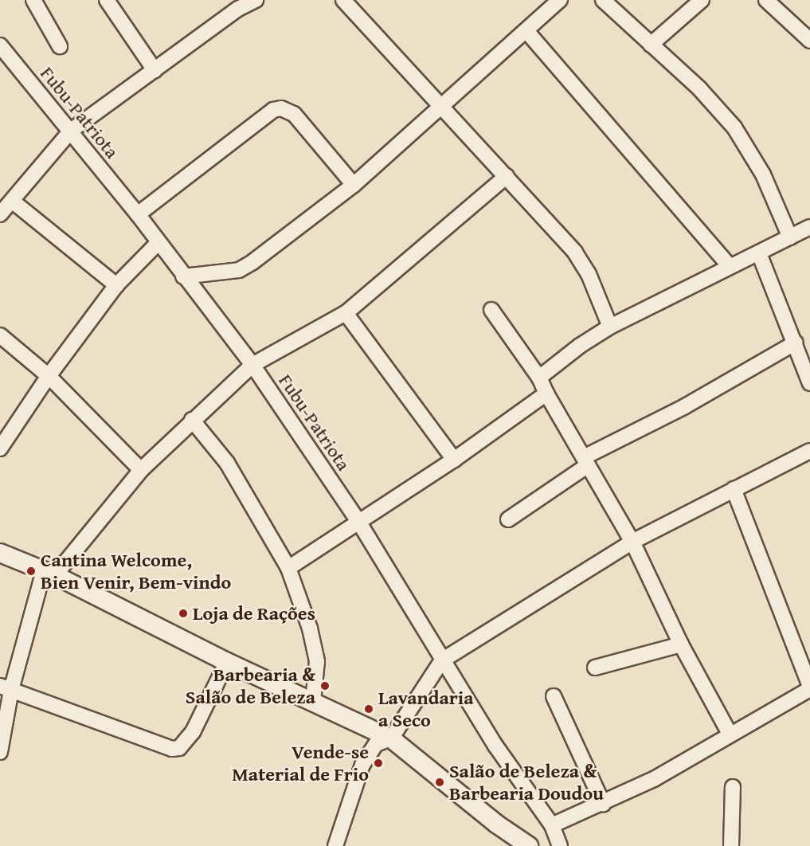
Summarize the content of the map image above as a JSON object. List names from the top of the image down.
{
  "streets": {
    "street": ["Fubu-Patriota"]
  },
  "places": [
    "Cantina Welcome, Bien Venir, Bem-vindo",
    "Loja de Rações",
    "Barbearia & Salão de Beleza",
    "Lavandaria a Seco",
    "Vende-se Material de Frio",
    "Salão de Beleza & Barbearia Doudou"
  ]
}
